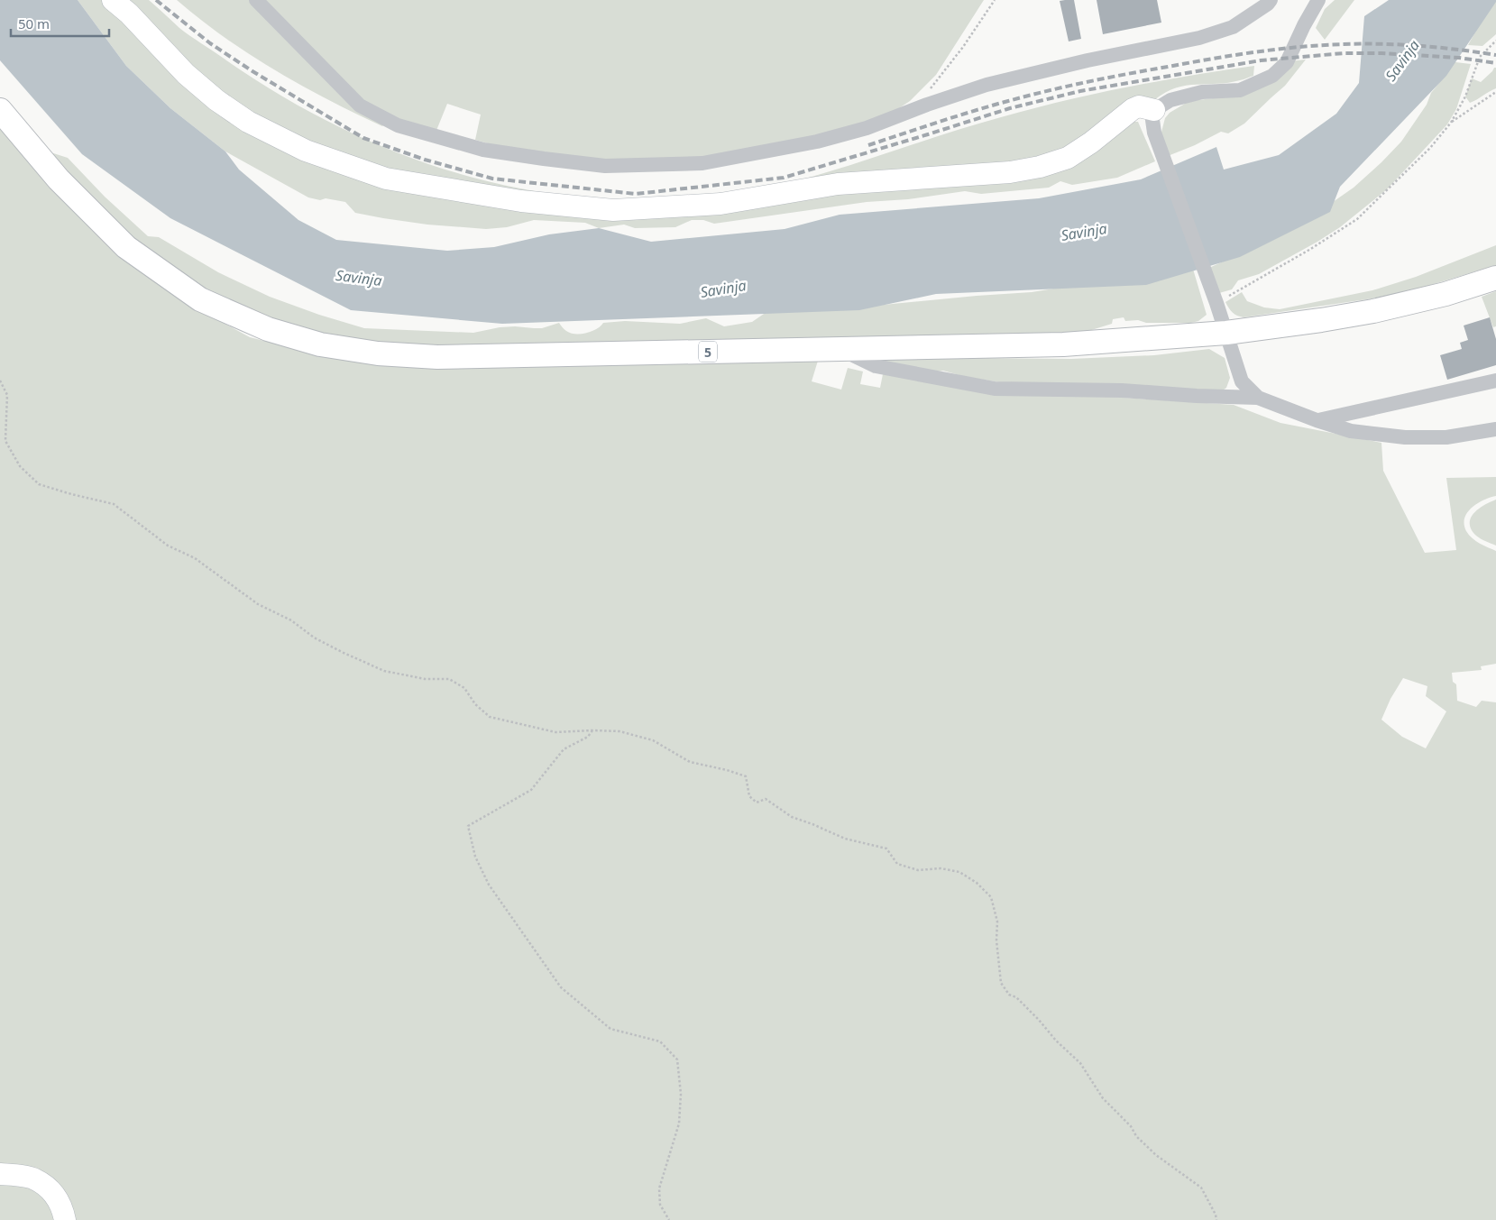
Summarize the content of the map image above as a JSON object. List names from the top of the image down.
{
  "streets": {
    "main road": ["5"]
  },
  "water": ["Savinja"],
  "scale_bar": "50 m"
}
